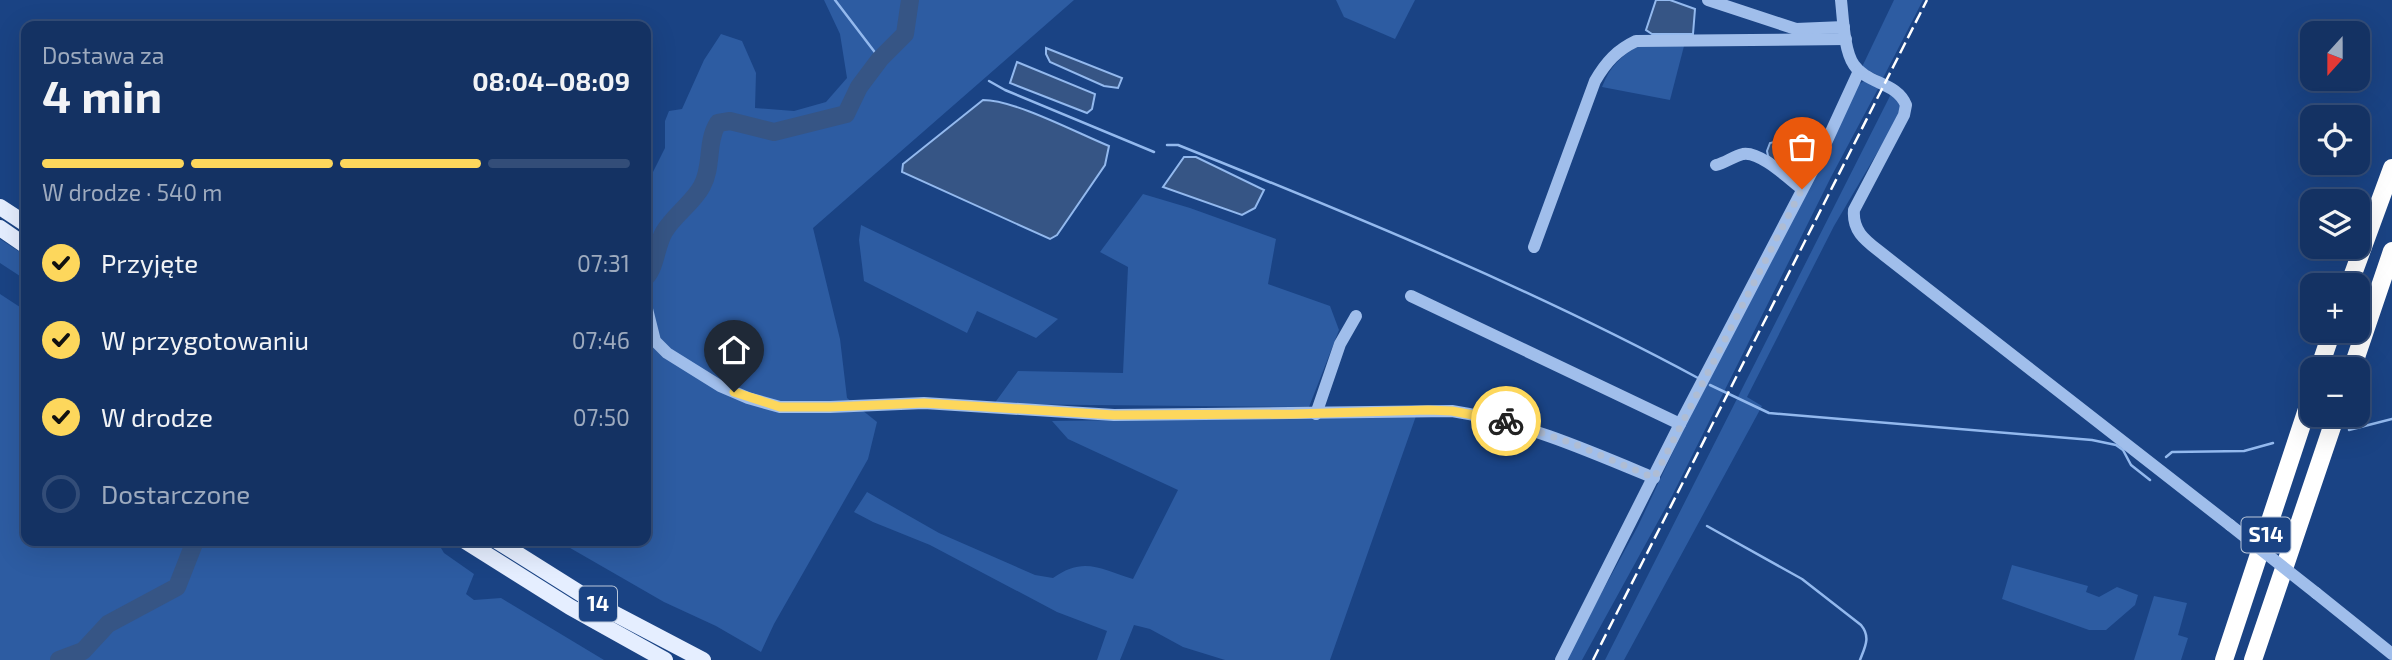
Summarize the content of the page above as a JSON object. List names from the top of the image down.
{
  "streets": {
    "highway": ["S14"],
    "main road": ["14"]
  },
  "north": "bottom",
  "page": {
    "map_buttons": ["+", "−"],
    "heading": ["4 min", "Dostawa za", "08:04–08:09"],
    "bar": "W drodze · 540 m",
    "list": [
      ["Przyjęte", "07:31"],
      ["W przygotowaniu", "07:46"],
      ["W drodze", "07:50"],
      "Dostarczone"
    ]
  }
}
